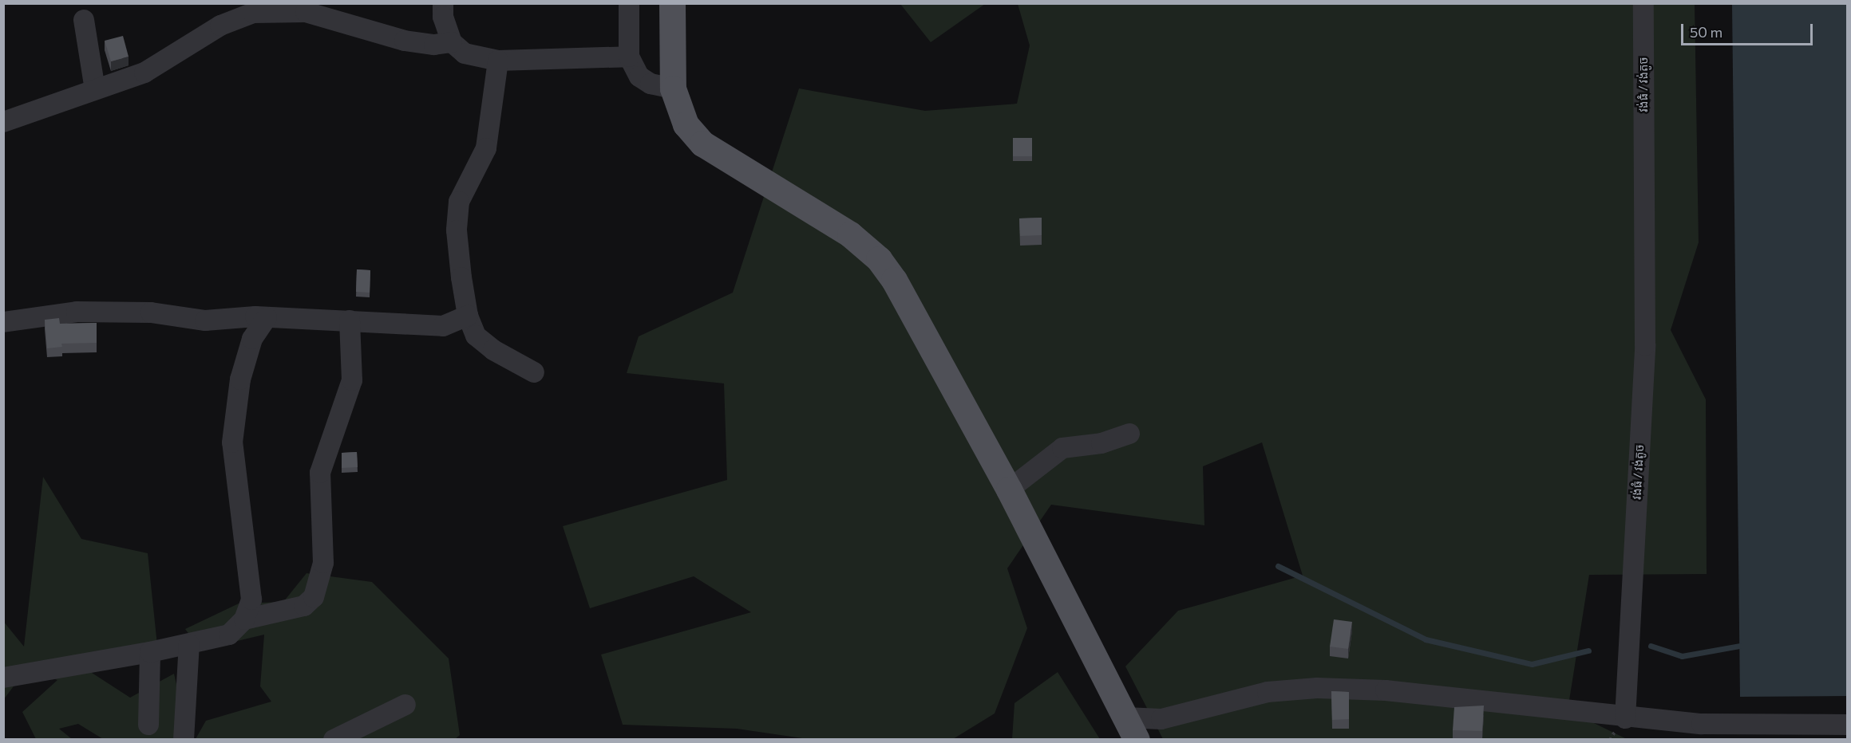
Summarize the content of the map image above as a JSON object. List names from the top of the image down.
{
  "streets": {
    "street": ["វង់ធំ / វង់តូច"]
  },
  "scale_bar": "50 m"
}
